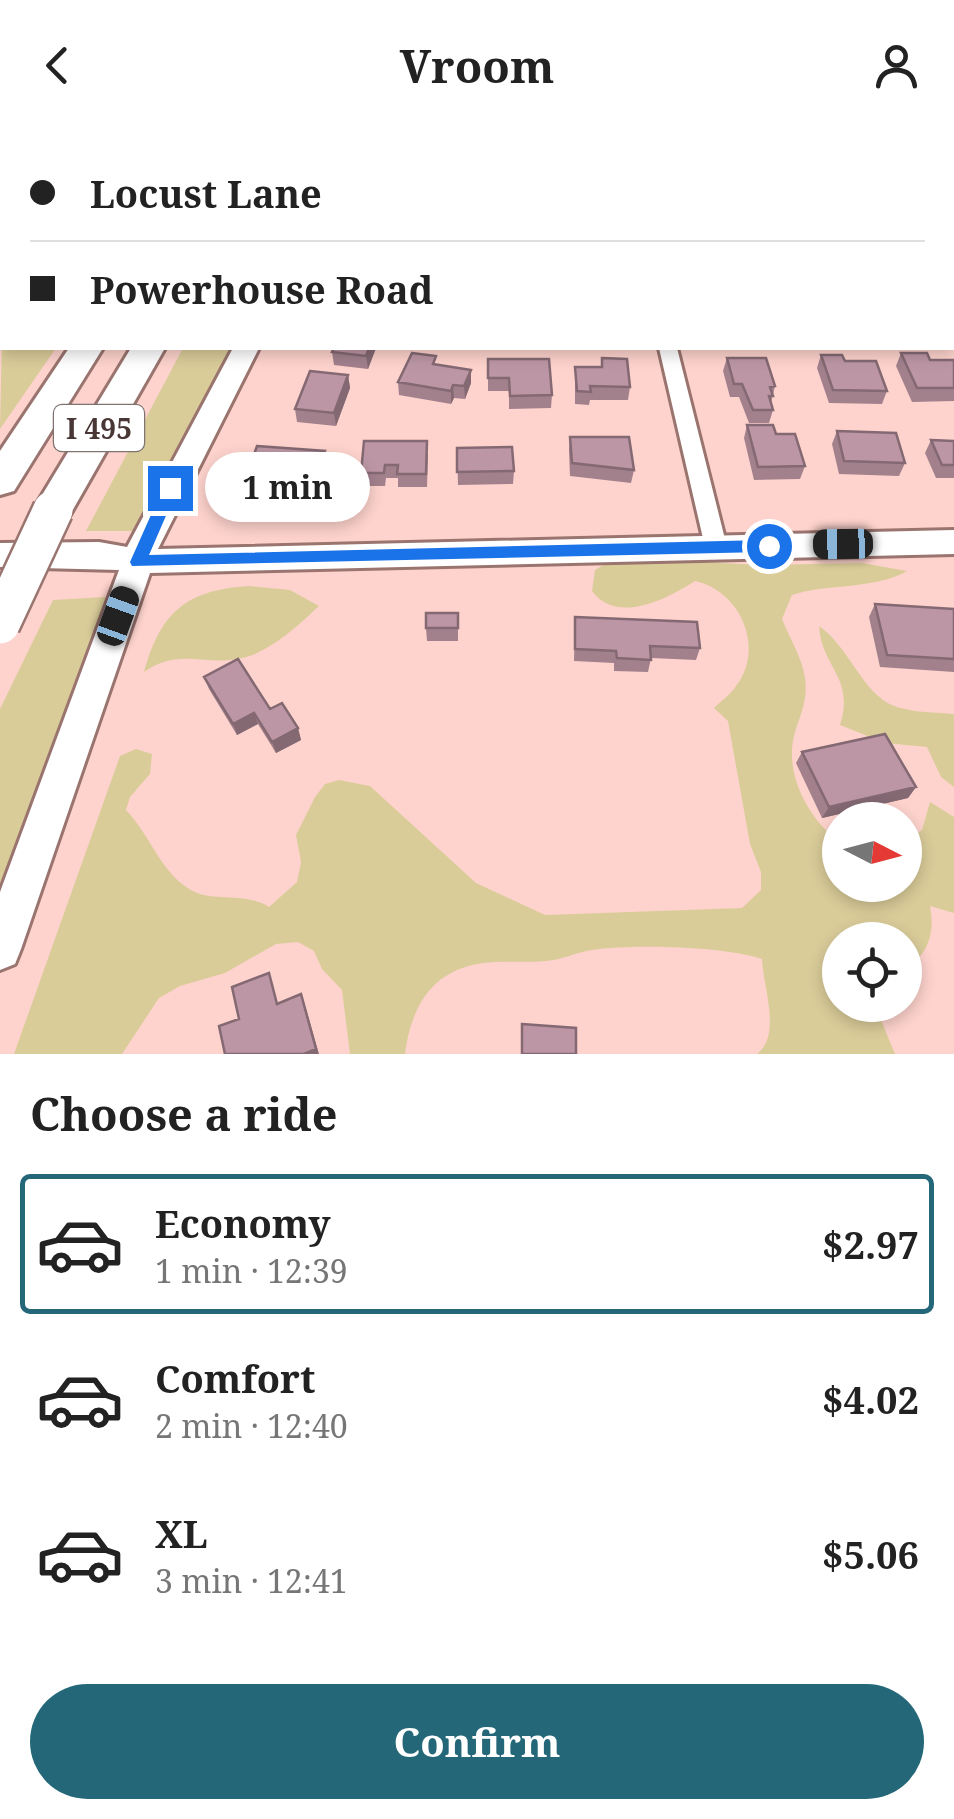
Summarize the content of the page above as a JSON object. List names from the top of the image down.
{
  "streets": {
    "highway": ["I 495"]
  },
  "north": "right",
  "page": {
    "header": "Vroom",
    "banner": ["Locust Lane", "Powerhouse Road"],
    "bubble": "1 min",
    "heading": "Choose a ride",
    "list": [
      {
        "name": "Economy",
        "note": "1 min · 12:39",
        "value": "$2.97"
      },
      {
        "name": "Comfort",
        "note": "2 min · 12:40",
        "value": "$4.02"
      },
      {
        "name": "XL",
        "note": "3 min · 12:41",
        "value": "$5.06"
      }
    ],
    "buttons": "Confirm"
  }
}
